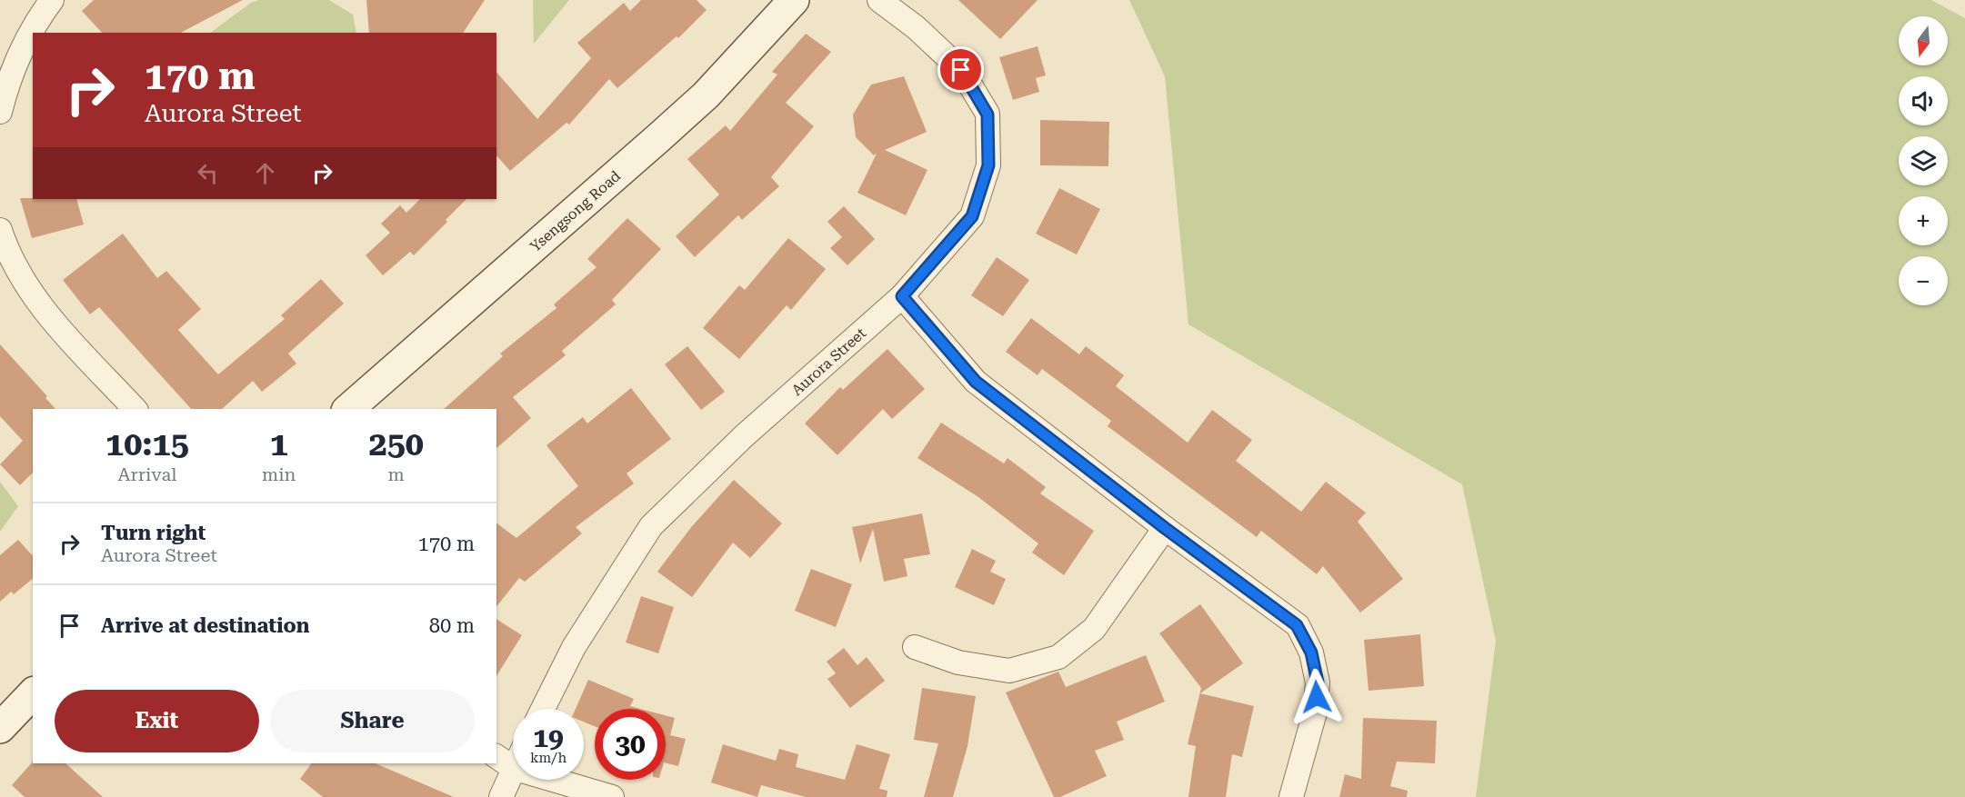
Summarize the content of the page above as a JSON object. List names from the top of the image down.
{
  "streets": {
    "main road": ["Ysengsong Road"],
    "street": ["Aurora Street"]
  },
  "north": "bottom",
  "page": {
    "map_buttons": ["+", "−"],
    "turn": ["170 m", "Aurora Street"],
    "eta": [
      "10:15",
      "Arrival",
      "1",
      "min",
      "250",
      "m"
    ],
    "list": [
      {
        "name": "Turn right",
        "note": "Aurora Street",
        "value": "170 m"
      },
      {
        "name": "Arrive at destination",
        "value": "80 m"
      }
    ],
    "buttons": ["Exit", "Share"],
    "speed": "19 km/h",
    "limit": "30"
  }
}
